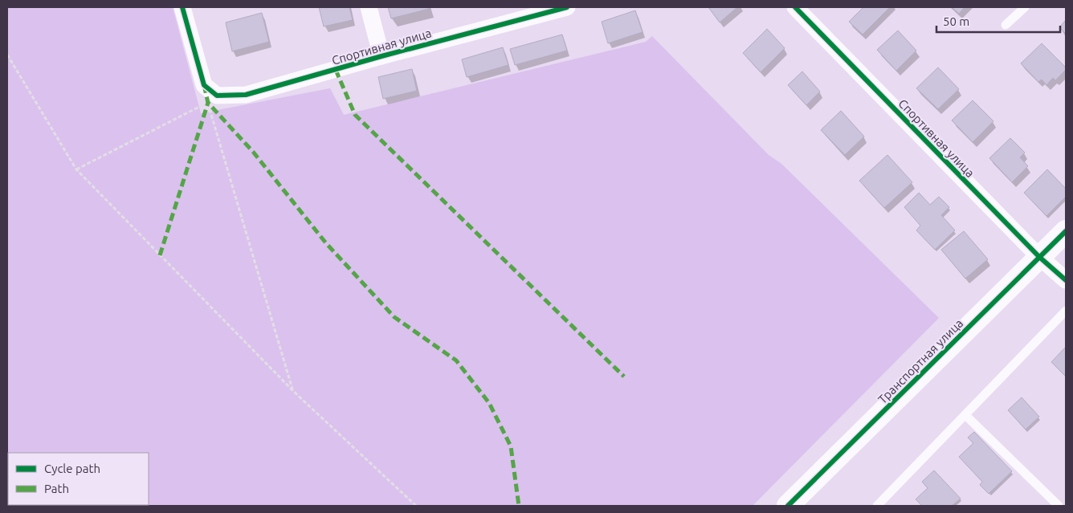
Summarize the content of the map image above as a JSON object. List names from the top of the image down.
{
  "streets": {
    "street": ["Спортивная улица", "Транспортная улица"]
  },
  "crossings": [
    ["Спортивная улица", "Транспортная улица"]
  ],
  "legend": ["Cycle path", "Path"],
  "scale_bar": "50 m"
}
